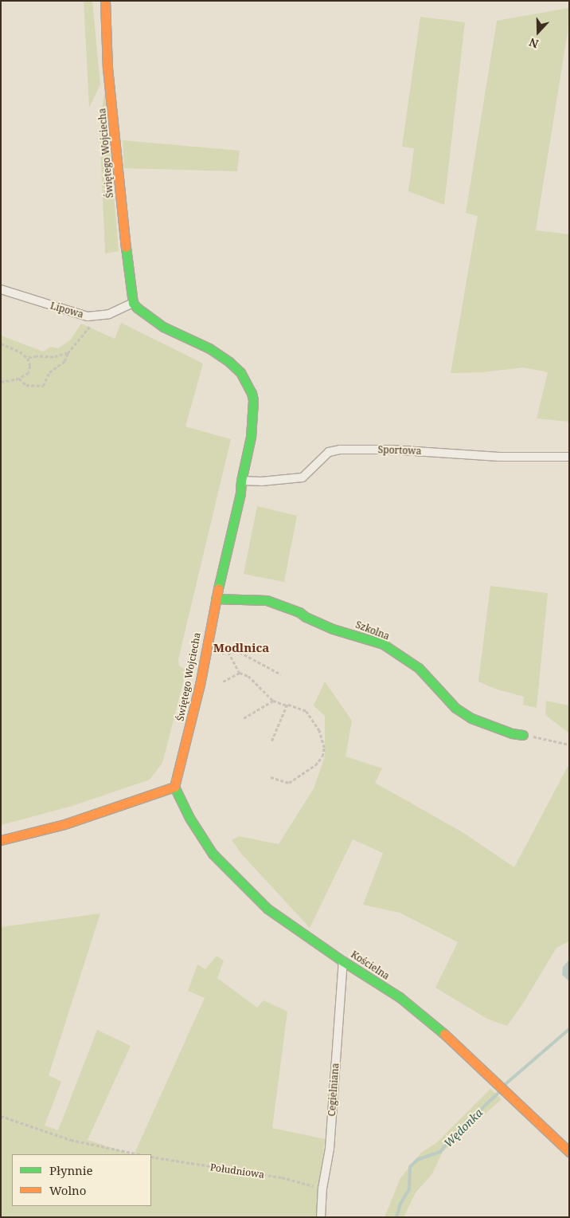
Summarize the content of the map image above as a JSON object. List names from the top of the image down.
{
  "streets": {
    "street": [
      "Świętego Wojciecha",
      "Lipowa",
      "Sportowa",
      "Szkolna",
      "Kościelna",
      "Cegielniana"
    ],
    "path": ["Południowa"]
  },
  "crossings": [
    ["Świętego Wojciecha", "Lipowa"],
    ["Świętego Wojciecha", "Sportowa"],
    ["Świętego Wojciecha", "Szkolna"],
    ["Świętego Wojciecha", "Kościelna"],
    ["Kościelna", "Cegielniana"],
    ["Cegielniana", "Południowa"]
  ],
  "districts": ["Modlnica"],
  "water": ["Wędonka"],
  "legend": ["Płynnie", "Wolno"],
  "north": "bottom"
}
